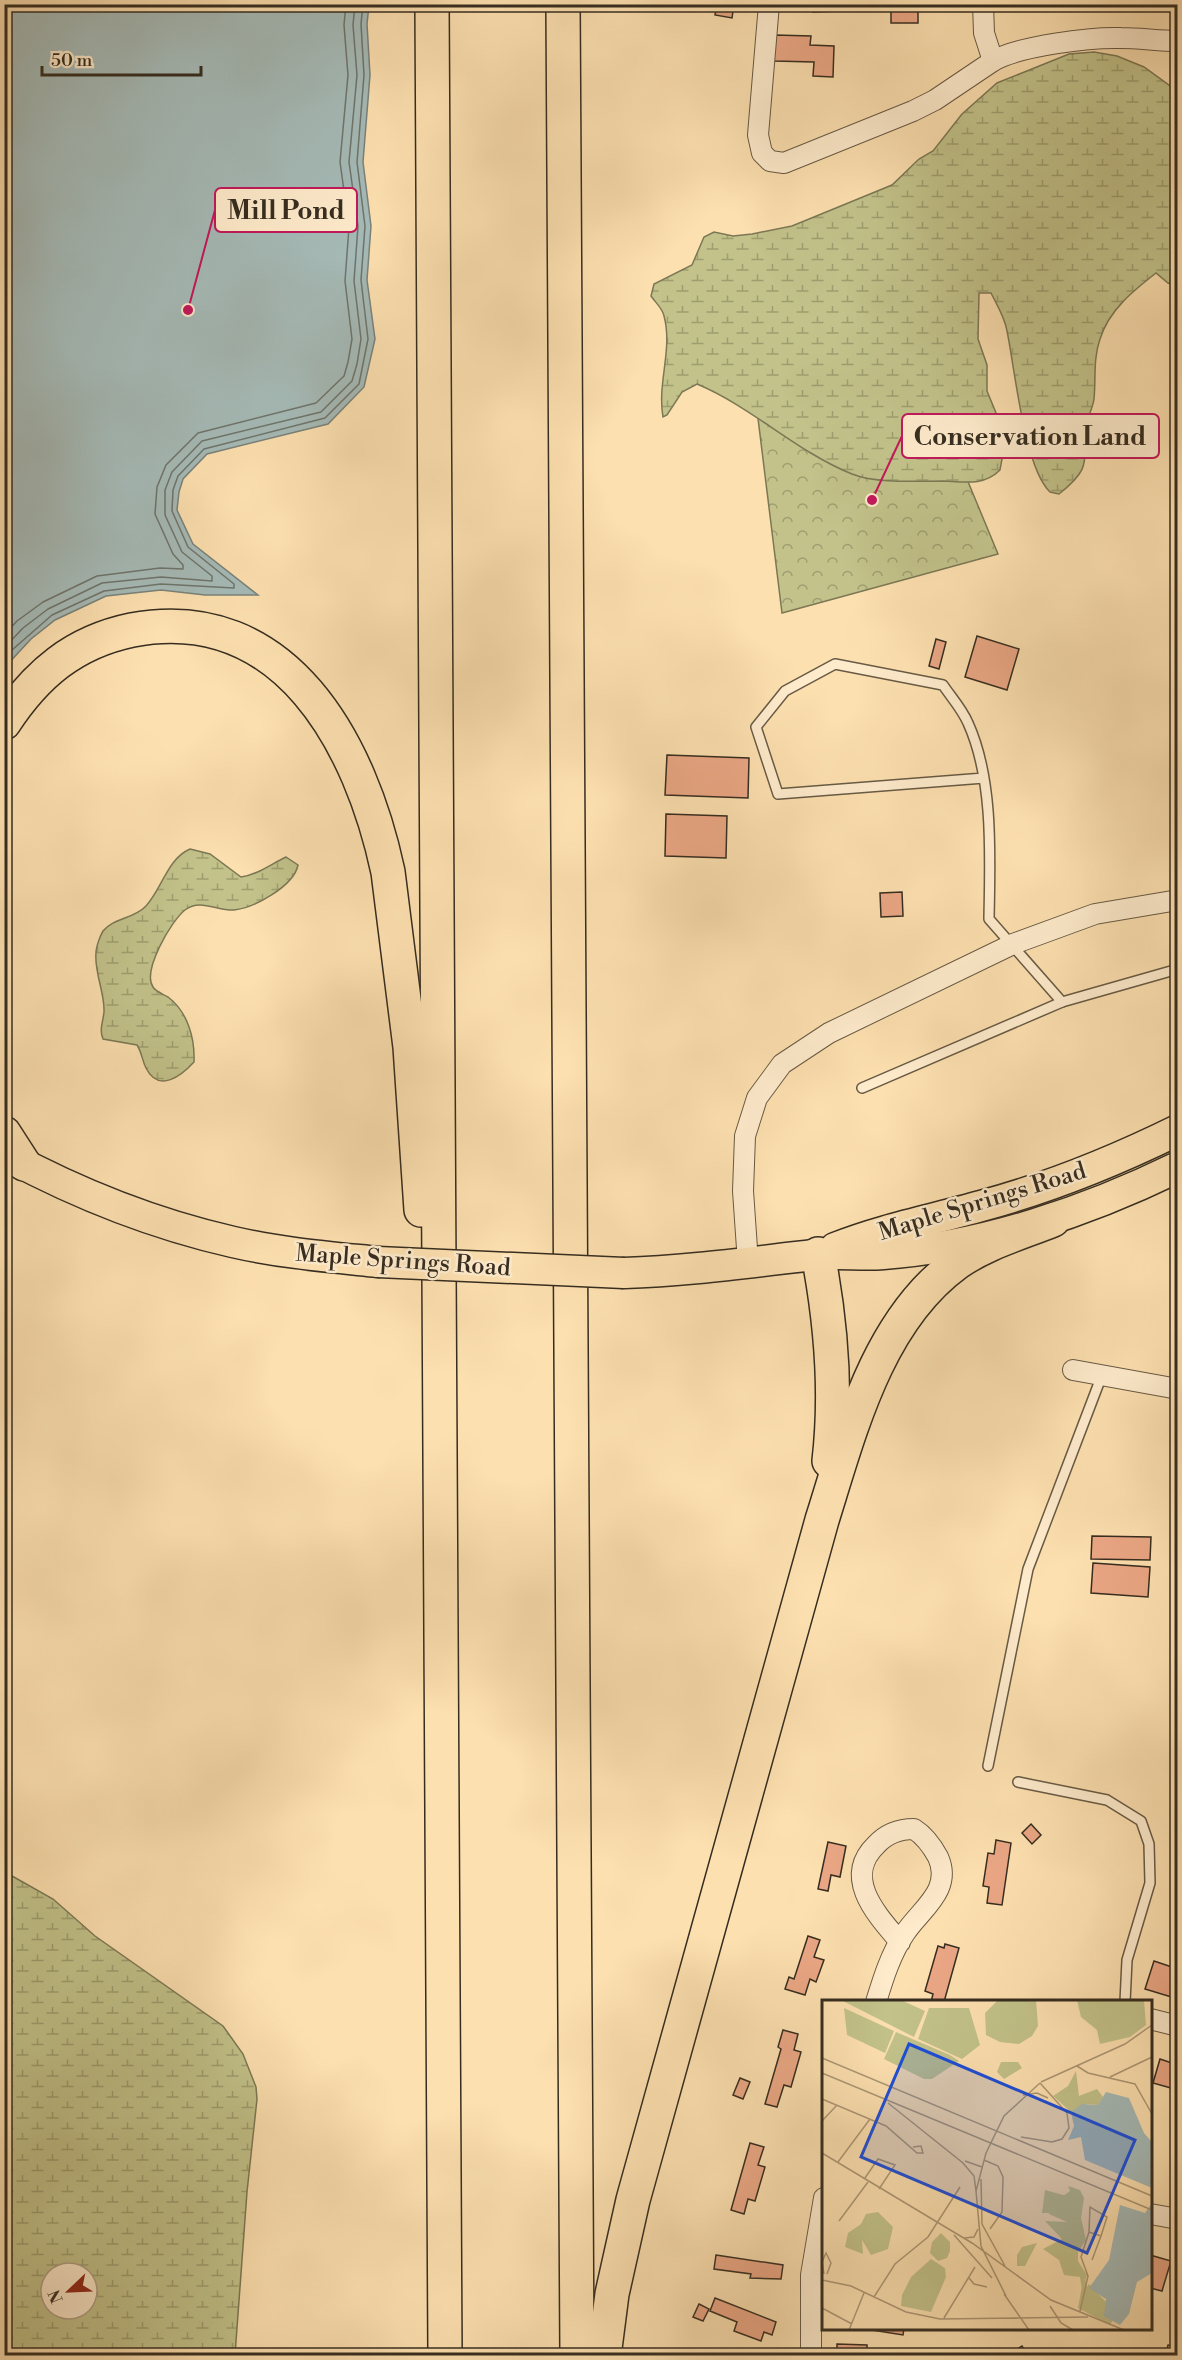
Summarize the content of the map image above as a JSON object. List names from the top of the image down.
{
  "streets": {
    "main road": ["Maple Springs Road"]
  },
  "places": ["Mill Pond", "Conservation Land"],
  "scale_bar": "50 m",
  "north": "bottom left"
}
